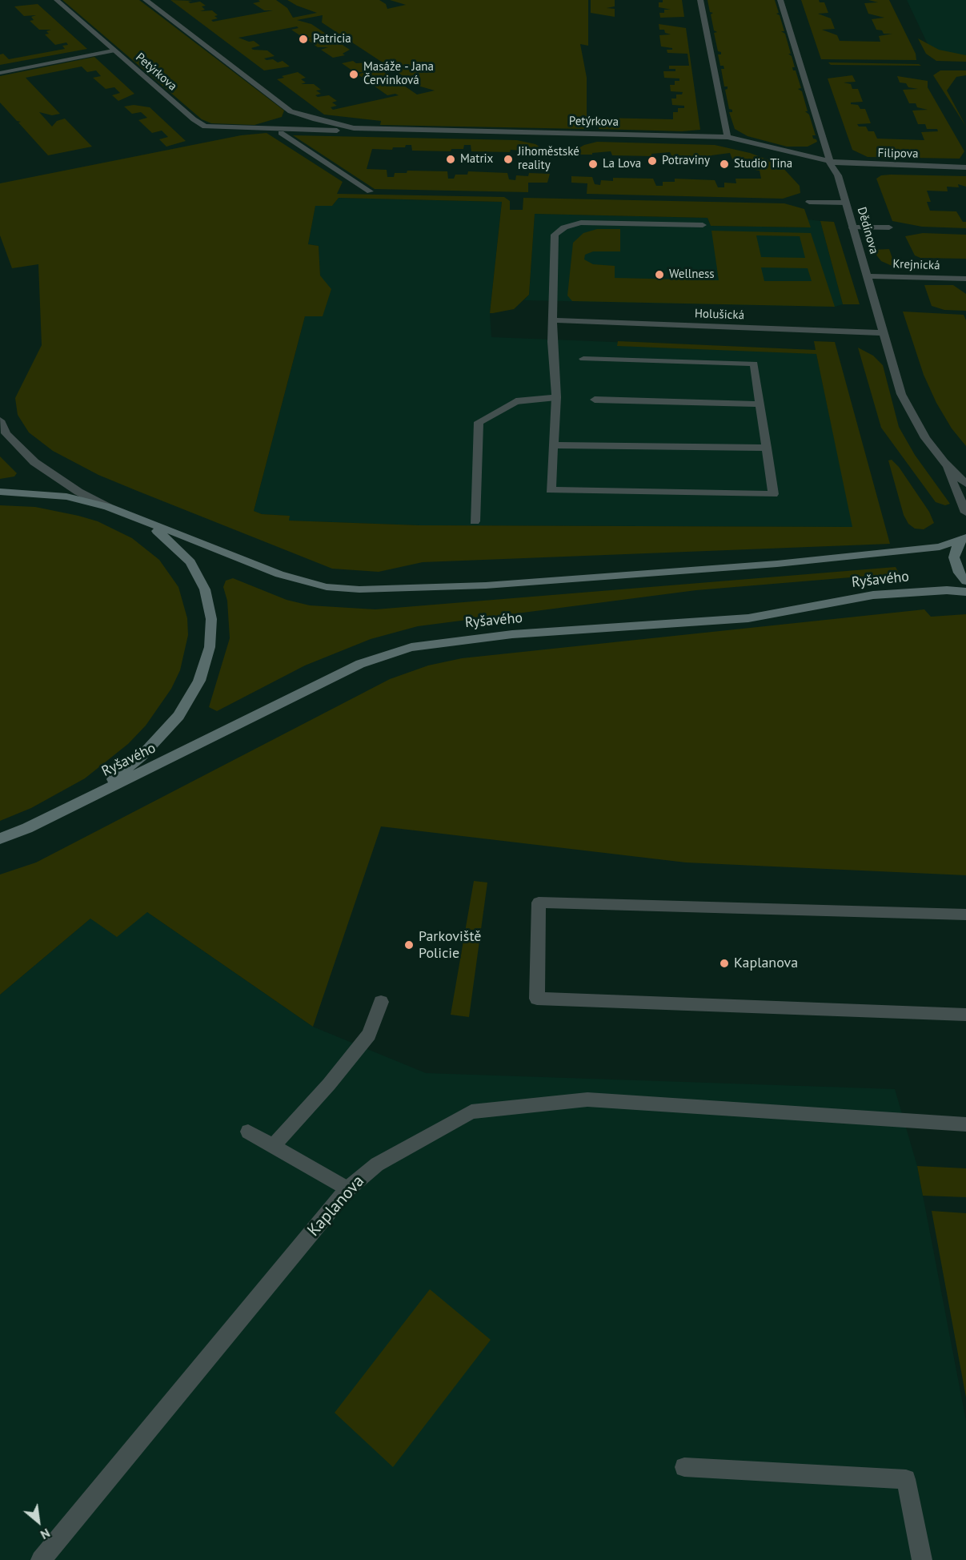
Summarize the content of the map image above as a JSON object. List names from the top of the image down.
{
  "streets": {
    "main road": ["Ryšavého"],
    "street": [
      "Petýrkova",
      "Filipova",
      "Dědinova",
      "Krejnická",
      "Holušická",
      "Kaplanova"
    ]
  },
  "crossings": [
    ["Petýrkova", "Filipova"],
    ["Petýrkova", "Dědinova"],
    ["Filipova", "Dědinova"],
    ["Dědinova", "Krejnická"],
    ["Dědinova", "Holušická"]
  ],
  "places": [
    "Patricia",
    "Masáže - Jana Červinková",
    "Matrix",
    "Jihoměstské reality",
    "Potraviny",
    "La Lova",
    "Studio Tina",
    "Wellness",
    "Parkoviště Policie",
    "Kaplanova"
  ],
  "north": "bottom right"
}
